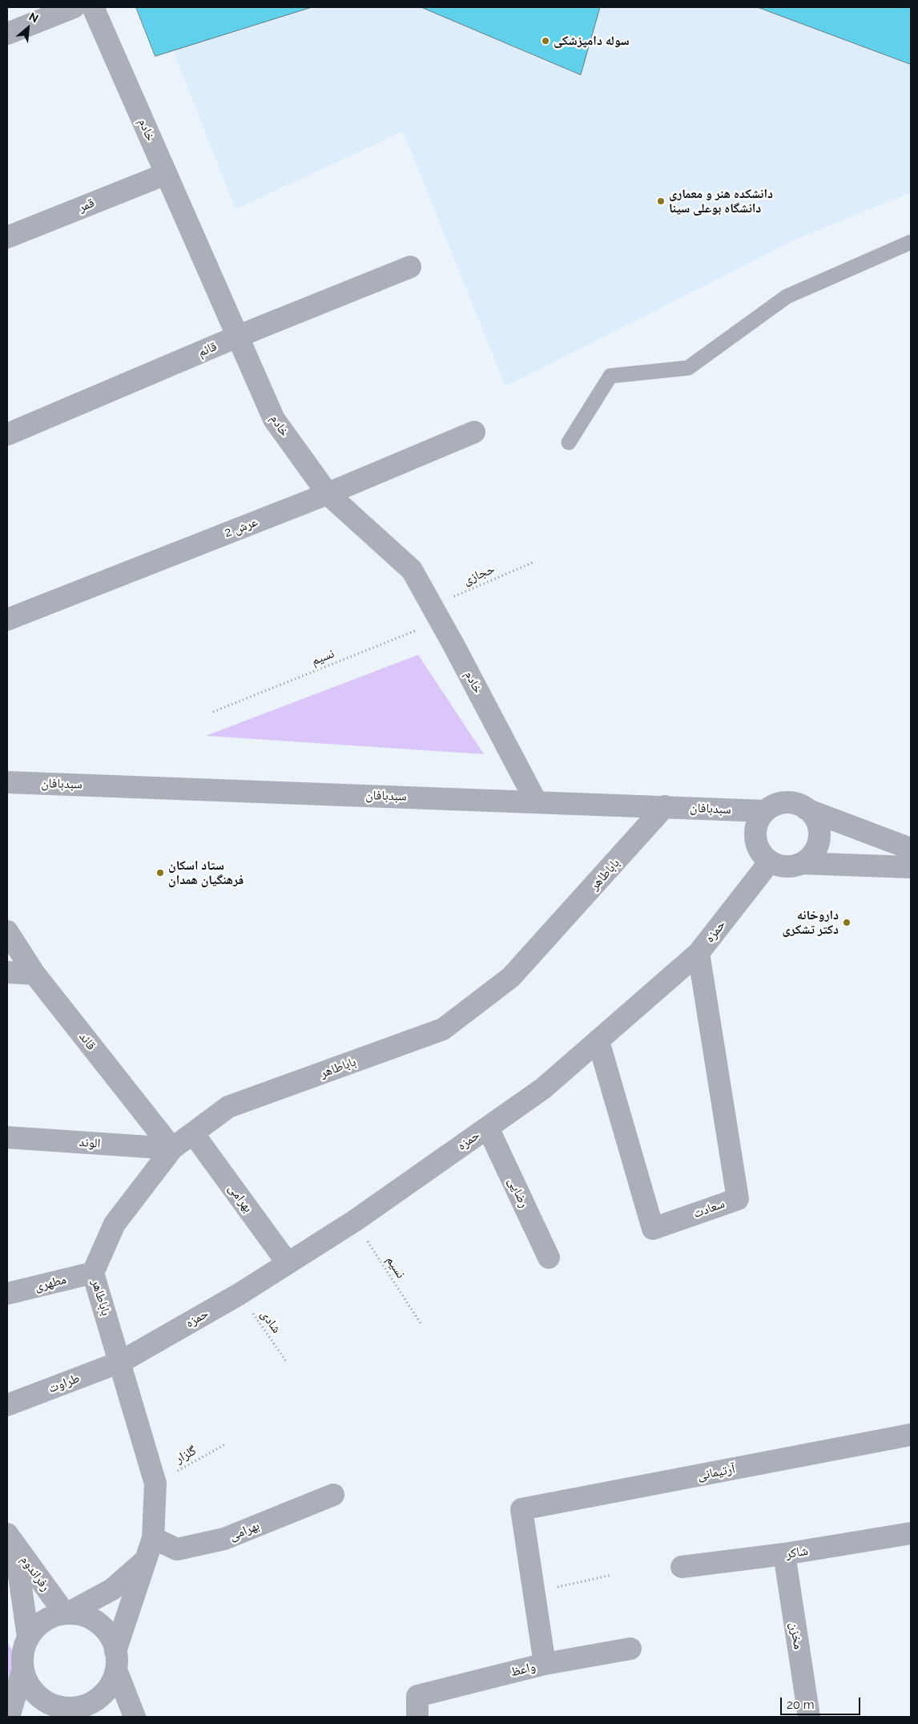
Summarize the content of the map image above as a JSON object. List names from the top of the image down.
{
  "streets": {
    "street": [
      "خادم",
      "قمر",
      "قائم",
      "عرش 2",
      "سبدبافان",
      "باباطاهر",
      "حمزه",
      "قائد",
      "الوند",
      "رضایی",
      "بهرامی",
      "سعادت",
      "مطهری",
      "طراوت",
      "آرتیمانی",
      "شاکر",
      "رفراندوم",
      "مخزن",
      "واعظ"
    ],
    "path": [
      "حجازی",
      "نسیم",
      "شادی",
      "گلزار"
    ]
  },
  "crossings": [
    ["خادم", "قمر"],
    ["خادم", "قائم"],
    ["خادم", "عرش 2"],
    ["خادم", "حجازی"],
    ["خادم", "نسیم"],
    ["خادم", "سبدبافان"],
    ["حجازی", "نسیم"],
    ["نسیم", "حمزه"],
    ["سبدبافان", "باباطاهر"],
    ["سبدبافان", "حمزه"],
    ["باباطاهر", "حمزه"],
    ["باباطاهر", "قائد"],
    ["باباطاهر", "الوند"],
    ["باباطاهر", "بهرامی"],
    ["باباطاهر", "مطهری"],
    ["باباطاهر", "طراوت"],
    ["باباطاهر", "گلزار"],
    ["باباطاهر", "رفراندوم"],
    ["حمزه", "رضایی"],
    ["حمزه", "بهرامی"],
    ["حمزه", "سعادت"],
    ["حمزه", "شادی"],
    ["حمزه", "طراوت"],
    ["قائد", "الوند"],
    ["آرتیمانی", "واعظ"],
    ["شاکر", "مخزن"]
  ],
  "places": [
    "سوله دامپزشکی",
    "دانشکده هنر و معماری دانشگاه بوعلی سینا",
    "ستاد اسکان فرهنگیان همدان",
    "داروخانه دکتر تشکری"
  ],
  "scale_bar": "20 m",
  "north": "top right"
}
